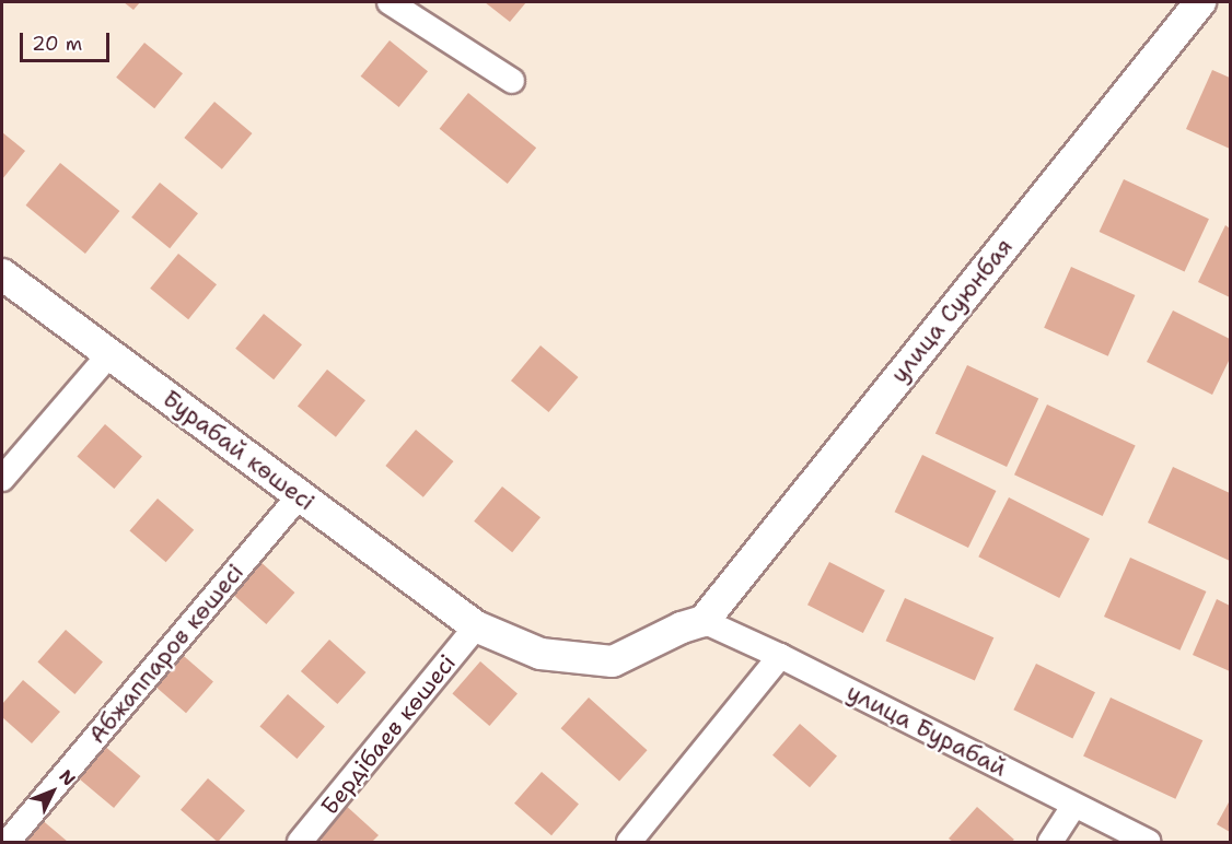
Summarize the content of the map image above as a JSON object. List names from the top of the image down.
{
  "streets": {
    "street": [
      "улица Суюнбая",
      "Бурабай көшесі",
      "Абжаппаров көшесі",
      "улица Бурабай",
      "Бердібаев көшесі"
    ]
  },
  "crossings": [
    ["улица Суюнбая", "Бурабай көшесі"],
    ["улица Суюнбая", "улица Бурабай"],
    ["Бурабай көшесі", "Абжаппаров көшесі"],
    ["Бурабай көшесі", "улица Бурабай"],
    ["Бурабай көшесі", "Бердібаев көшесі"]
  ],
  "scale_bar": "20 m",
  "north": "top right"
}
